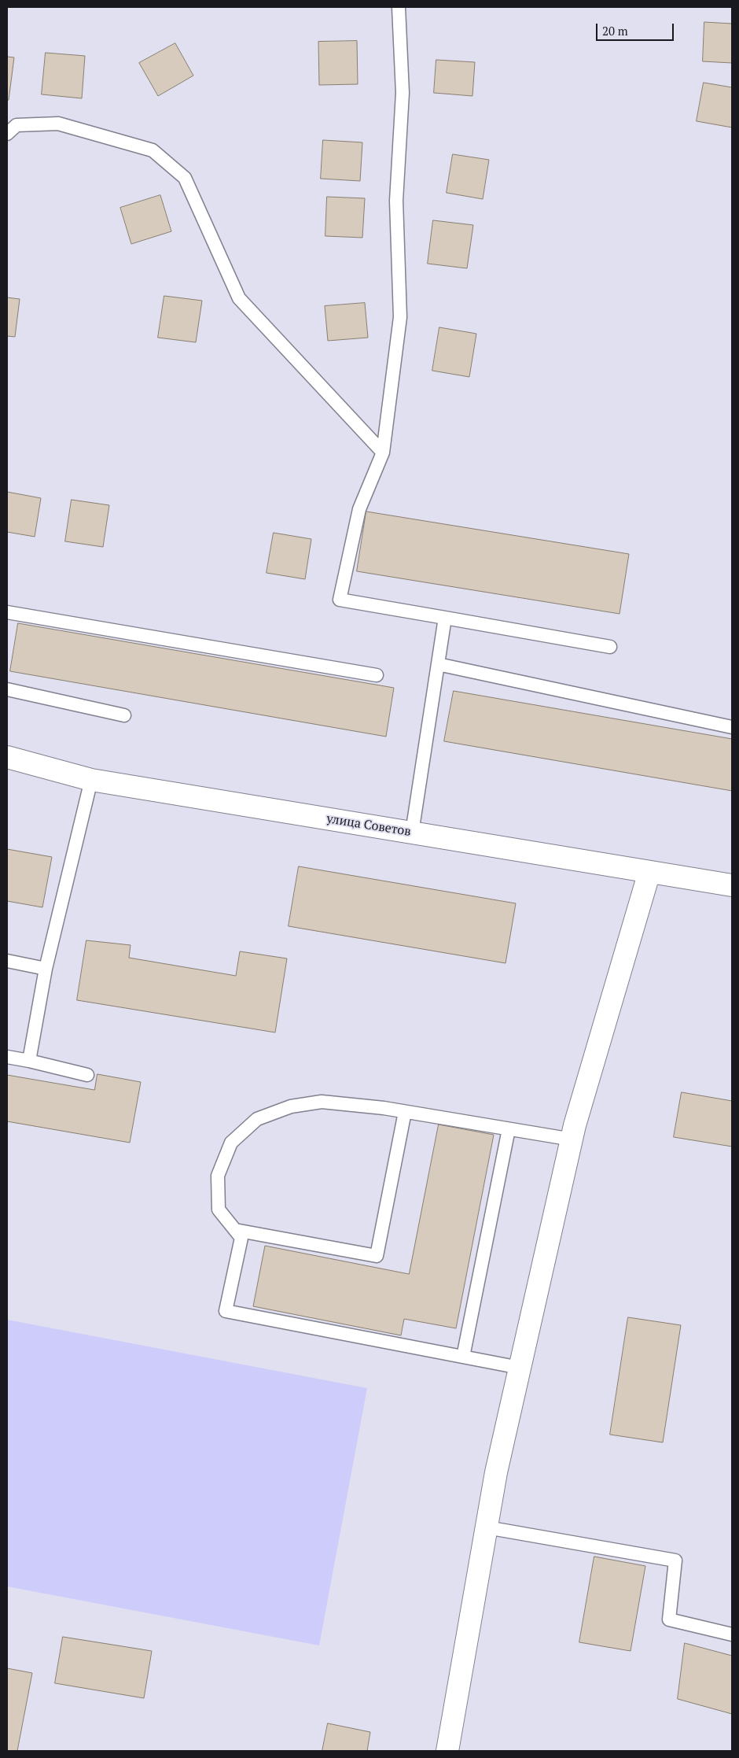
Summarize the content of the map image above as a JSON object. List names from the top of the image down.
{
  "streets": {
    "street": ["улица Советов"]
  },
  "scale_bar": "20 m"
}
